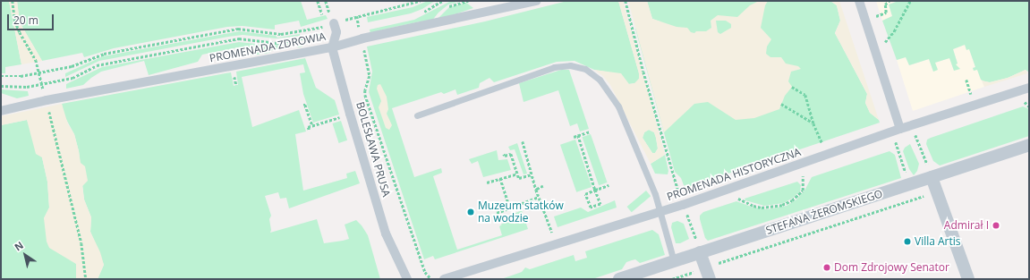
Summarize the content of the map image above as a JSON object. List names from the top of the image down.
{
  "streets": {
    "street": [
      "PROMENADA ZDROWIA",
      "BOLESŁAWA PRUSA",
      "PROMENADA HISTORYCZNA",
      "STEFANA ŻEROMSKIEGO"
    ]
  },
  "crossings": [
    ["PROMENADA ZDROWIA", "BOLESŁAWA PRUSA"]
  ],
  "places": [
    "Muzeum statków na wodzie",
    "Admirał I",
    "Villa Artis",
    "Dom Zdrojowy Senator"
  ],
  "scale_bar": "20 m",
  "north": "top left"
}
